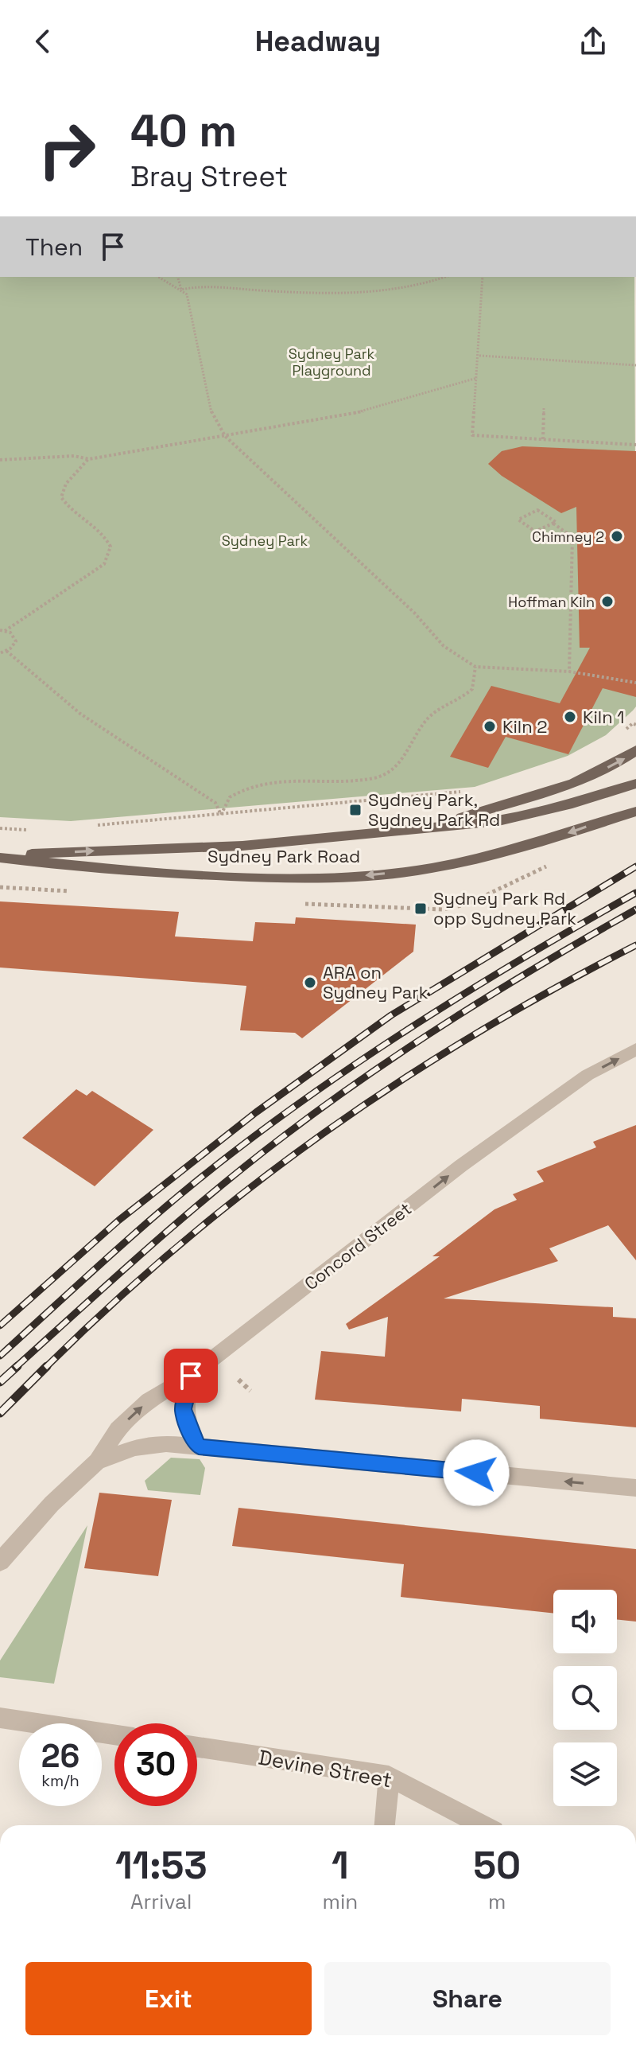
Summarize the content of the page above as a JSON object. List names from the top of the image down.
{
  "streets": {
    "main road": ["Sydney Park Road"],
    "street": ["Concord Street", "Devine Street"]
  },
  "one_way": ["Concord Street"],
  "parks": ["Sydney Park Playground", "Sydney Park"],
  "places": {
    "other": [
      "Chimney 2",
      "Hoffman Kiln",
      "Kiln 1",
      "Kiln 2",
      "ARA on Sydney Park"
    ],
    "transit": ["Sydney Park, Sydney Park Rd", "Sydney Park Rd opp Sydney Park"]
  },
  "page": {
    "header": "Headway",
    "turn": ["40 m", "Bray Street"],
    "then": "Then",
    "speed": "26 km/h",
    "limit": "30",
    "eta": [
      "11:53",
      "Arrival",
      "1",
      "min",
      "50",
      "m"
    ],
    "buttons": ["Exit", "Share"]
  }
}
